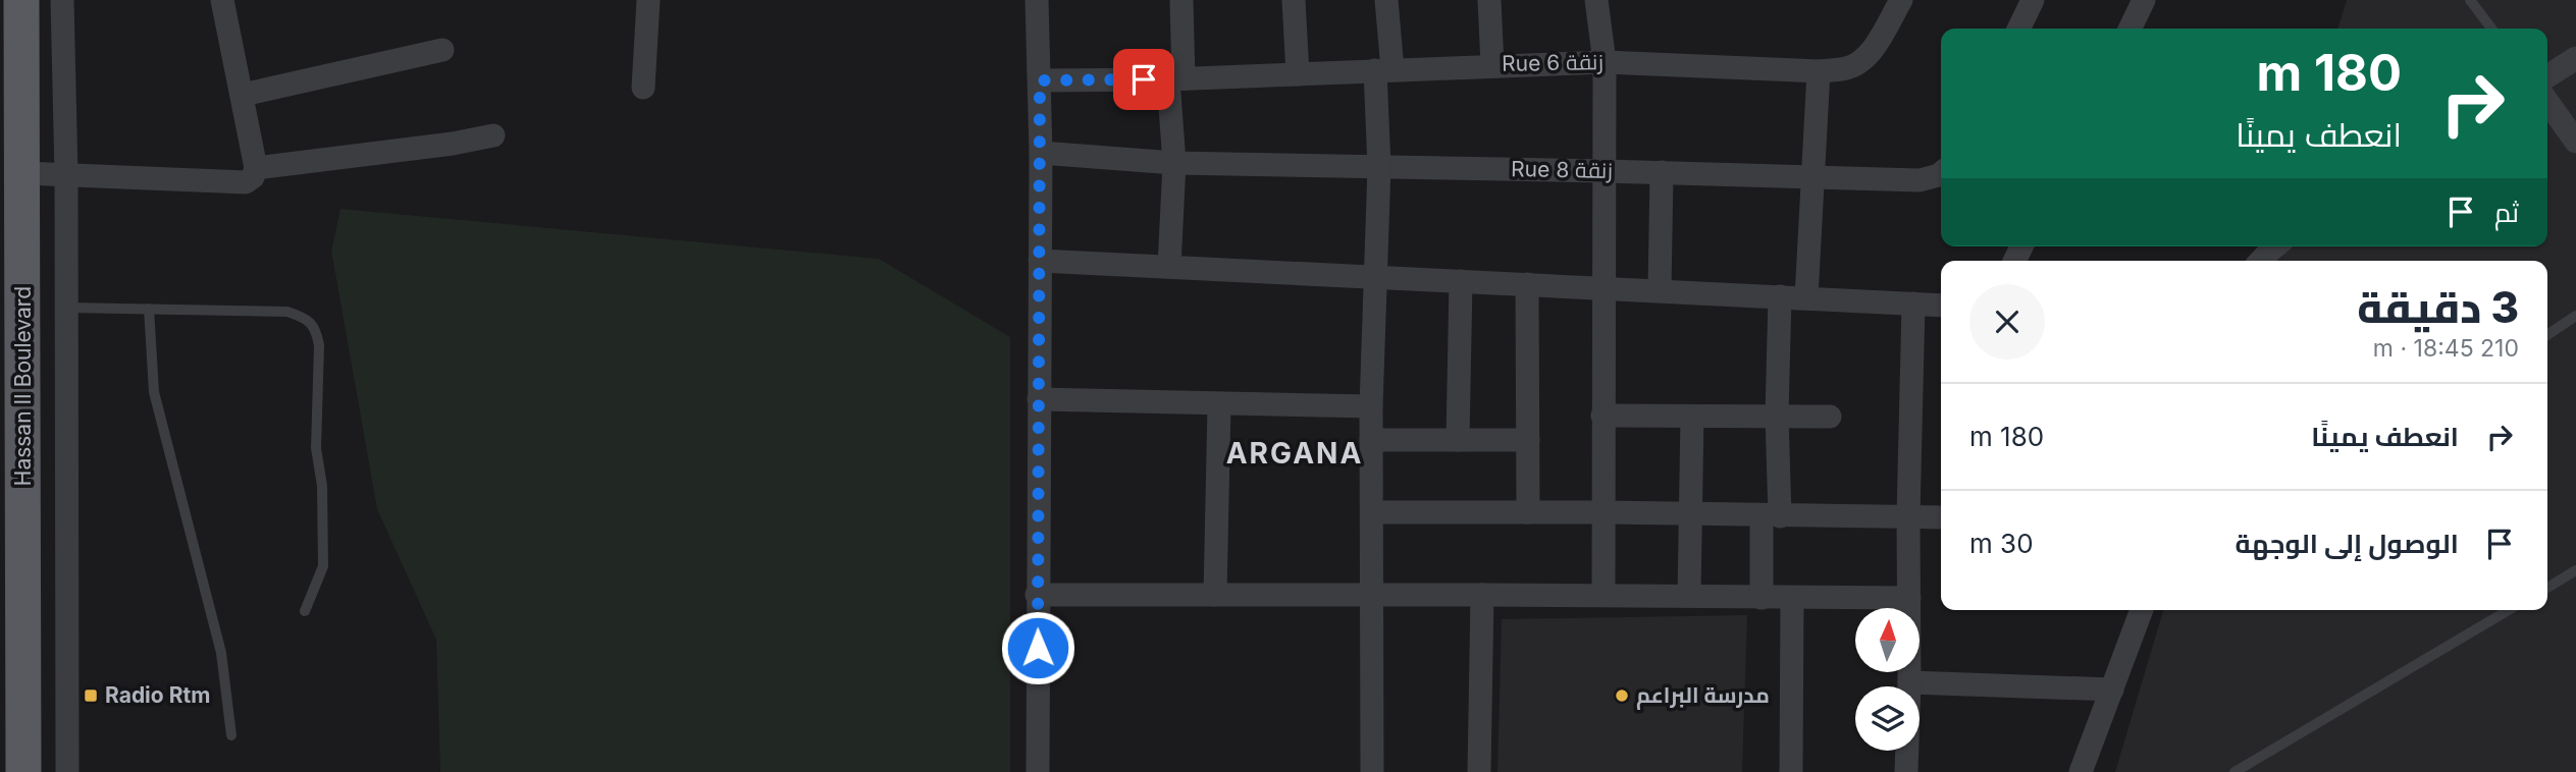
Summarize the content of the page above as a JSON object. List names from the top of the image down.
{
  "streets": {
    "main road": ["Hassan II Boulevard"],
    "street": ["Rue 6 زنقة", "Rue 8 زنقة"]
  },
  "districts": ["ARGANA"],
  "places": {
    "transit": ["Radio Rtm"],
    "other": ["مدرسة البراعم"]
  },
  "north": "top",
  "page": {
    "turn": ["180 m", "انعطف يمينًا"],
    "then": "ثم",
    "heading": ["3 دقيقة", "210 m · 18:45"],
    "list": [
      {
        "name": "انعطف يمينًا",
        "value": "180 m"
      },
      {
        "name": "الوصول إلى الوجهة",
        "value": "30 m"
      }
    ]
  }
}
